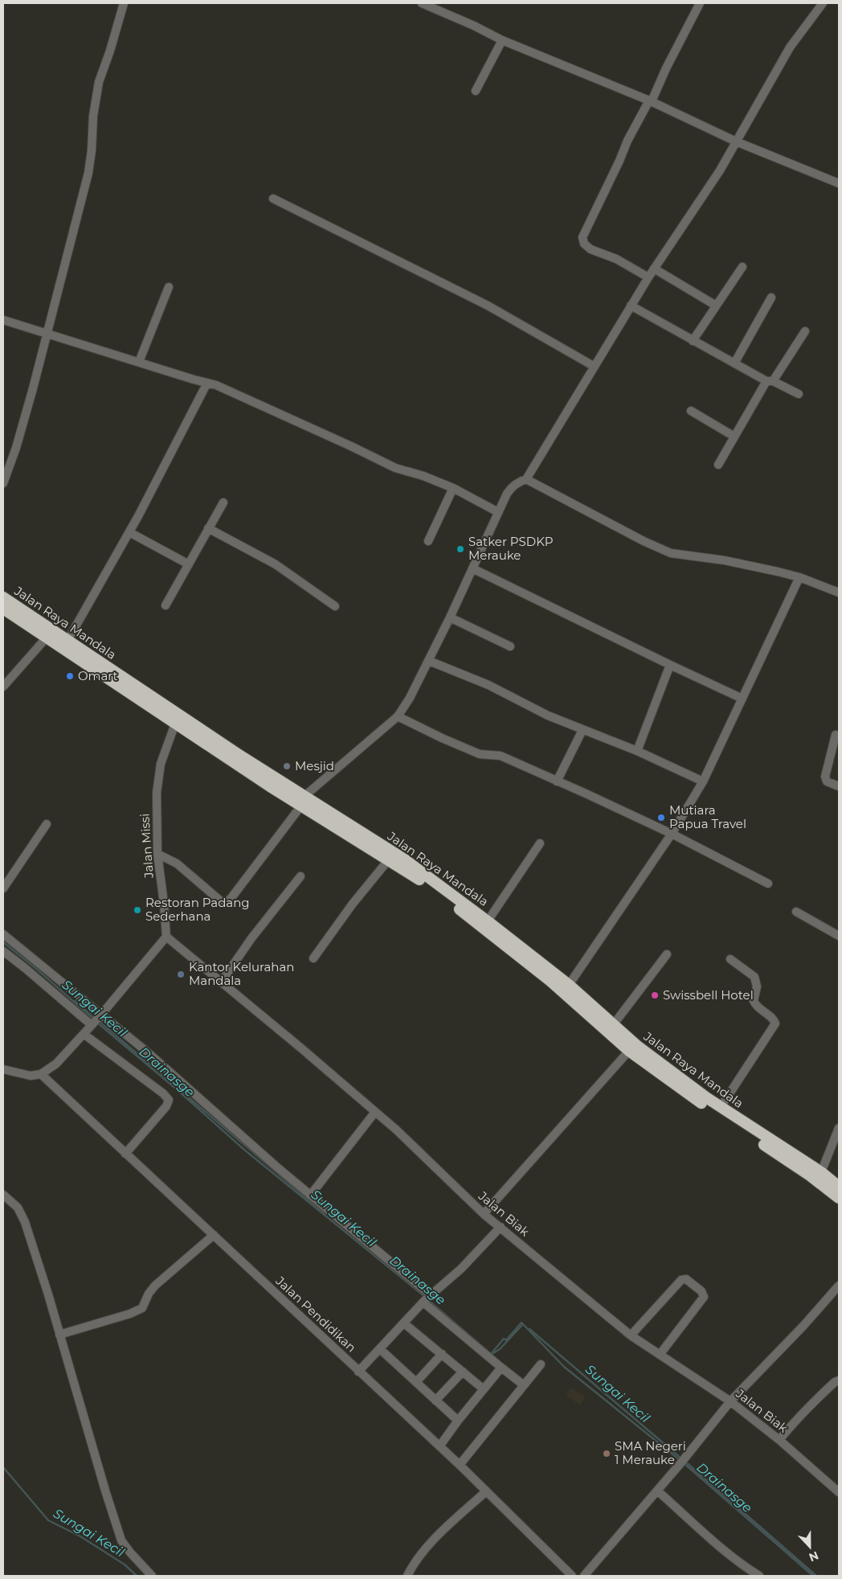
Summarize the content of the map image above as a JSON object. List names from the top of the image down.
{
  "streets": {
    "highway": ["Jalan Raya Mandala"],
    "street": ["Jalan Missi", "Jalan Biak", "Jalan Pendidikan"]
  },
  "crossings": [
    ["Jalan Raya Mandala", "Jalan Missi"],
    ["Jalan Missi", "Jalan Biak"]
  ],
  "water": ["Sungai Kecil", "Drainasge"],
  "places": [
    "Satker PSDKP Merauke",
    "Omart",
    "Mesjid",
    "Mutiara Papua Travel",
    "Restoran Padang Sederhana",
    "Kantor Kelurahan Mandala",
    "Swissbell Hotel",
    "SMA Negeri 1 Merauke"
  ],
  "north": "bottom"
}
